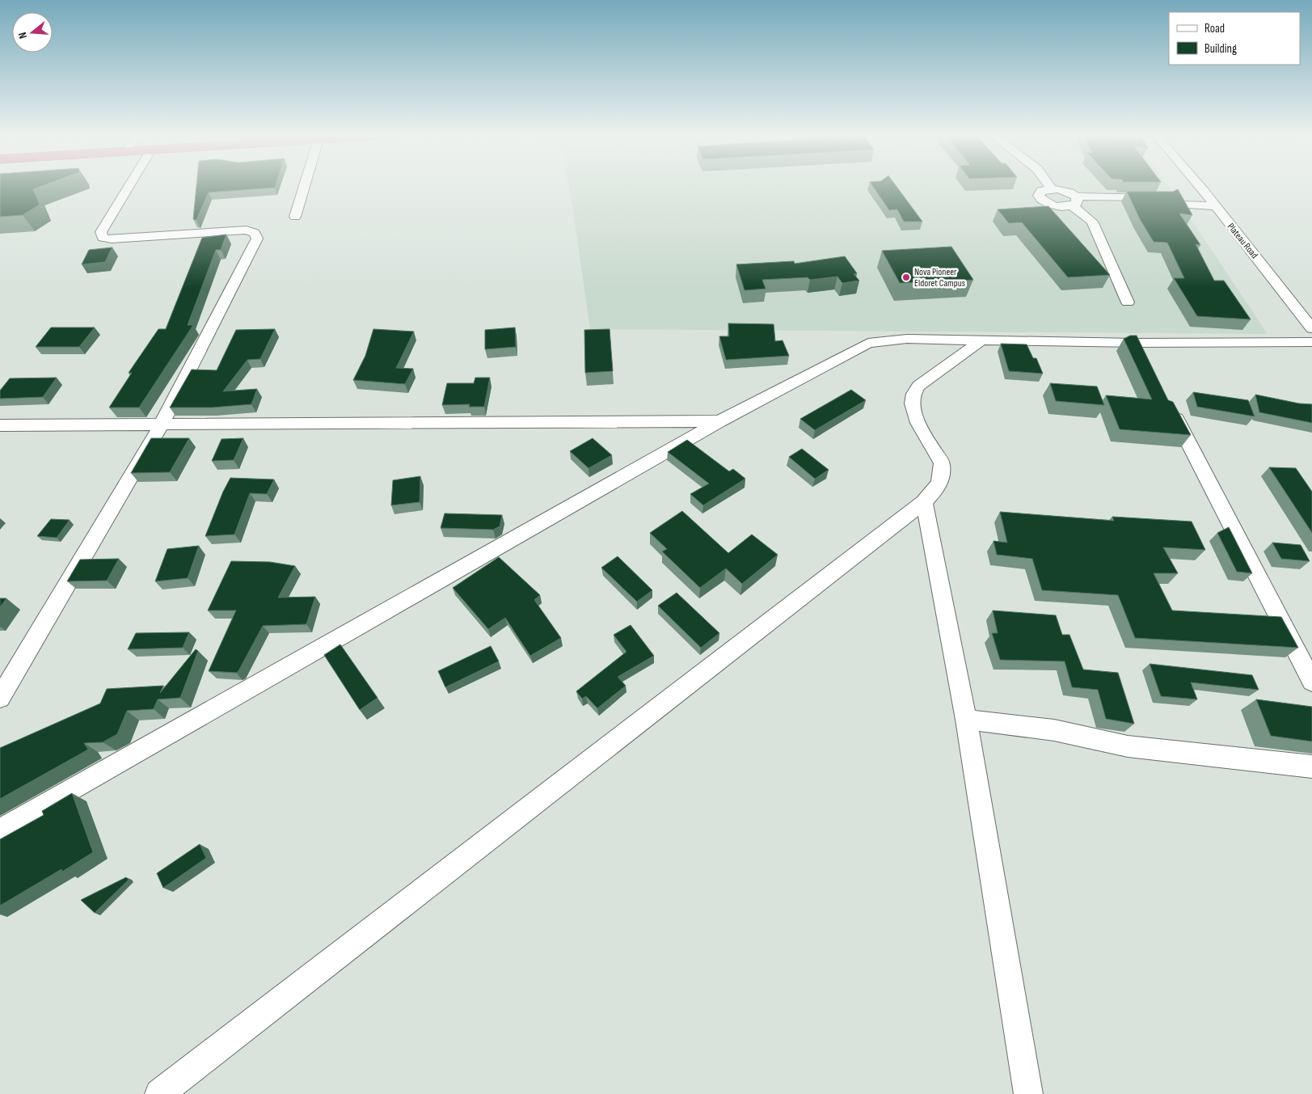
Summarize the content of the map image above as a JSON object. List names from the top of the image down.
{
  "streets": {
    "street": ["Plateau Road"]
  },
  "places": ["Nova Pioneer Eldoret Campus"],
  "legend": ["Road", "Building"],
  "north": "left"
}
